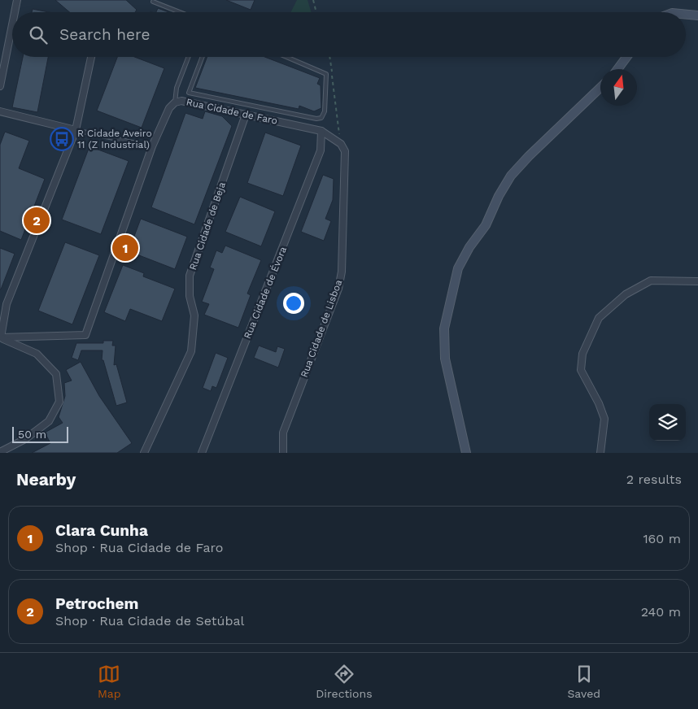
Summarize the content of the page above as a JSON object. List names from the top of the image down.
{
  "streets": {
    "street": [
      "Rua Cidade de Faro",
      "Rua Cidade de Beja",
      "Rua Cidade de Évora",
      "Rua Cidade de Lisboa"
    ]
  },
  "crossings": [
    ["Rua Cidade de Faro", "Rua Cidade de Beja"],
    ["Rua Cidade de Faro", "Rua Cidade de Évora"],
    ["Rua Cidade de Faro", "Rua Cidade de Lisboa"]
  ],
  "places": {
    "bus stop": ["R Cidade Aveiro 11 (Z Industrial)"]
  },
  "scale_bar": "50 m",
  "north": "top",
  "page": {
    "search": "Search here",
    "pins": ["2", "1"],
    "scale": "50 m",
    "heading": ["Nearby", "2 results"],
    "list": [
      {
        "mark": "1",
        "name": "Clara Cunha",
        "note": "Shop · Rua Cidade de Faro",
        "value": "160 m"
      },
      {
        "mark": "2",
        "name": "Petrochem",
        "note": "Shop · Rua Cidade de Setúbal",
        "value": "240 m"
      }
    ],
    "nav": ["Map", "Directions", "Saved"]
  }
}
